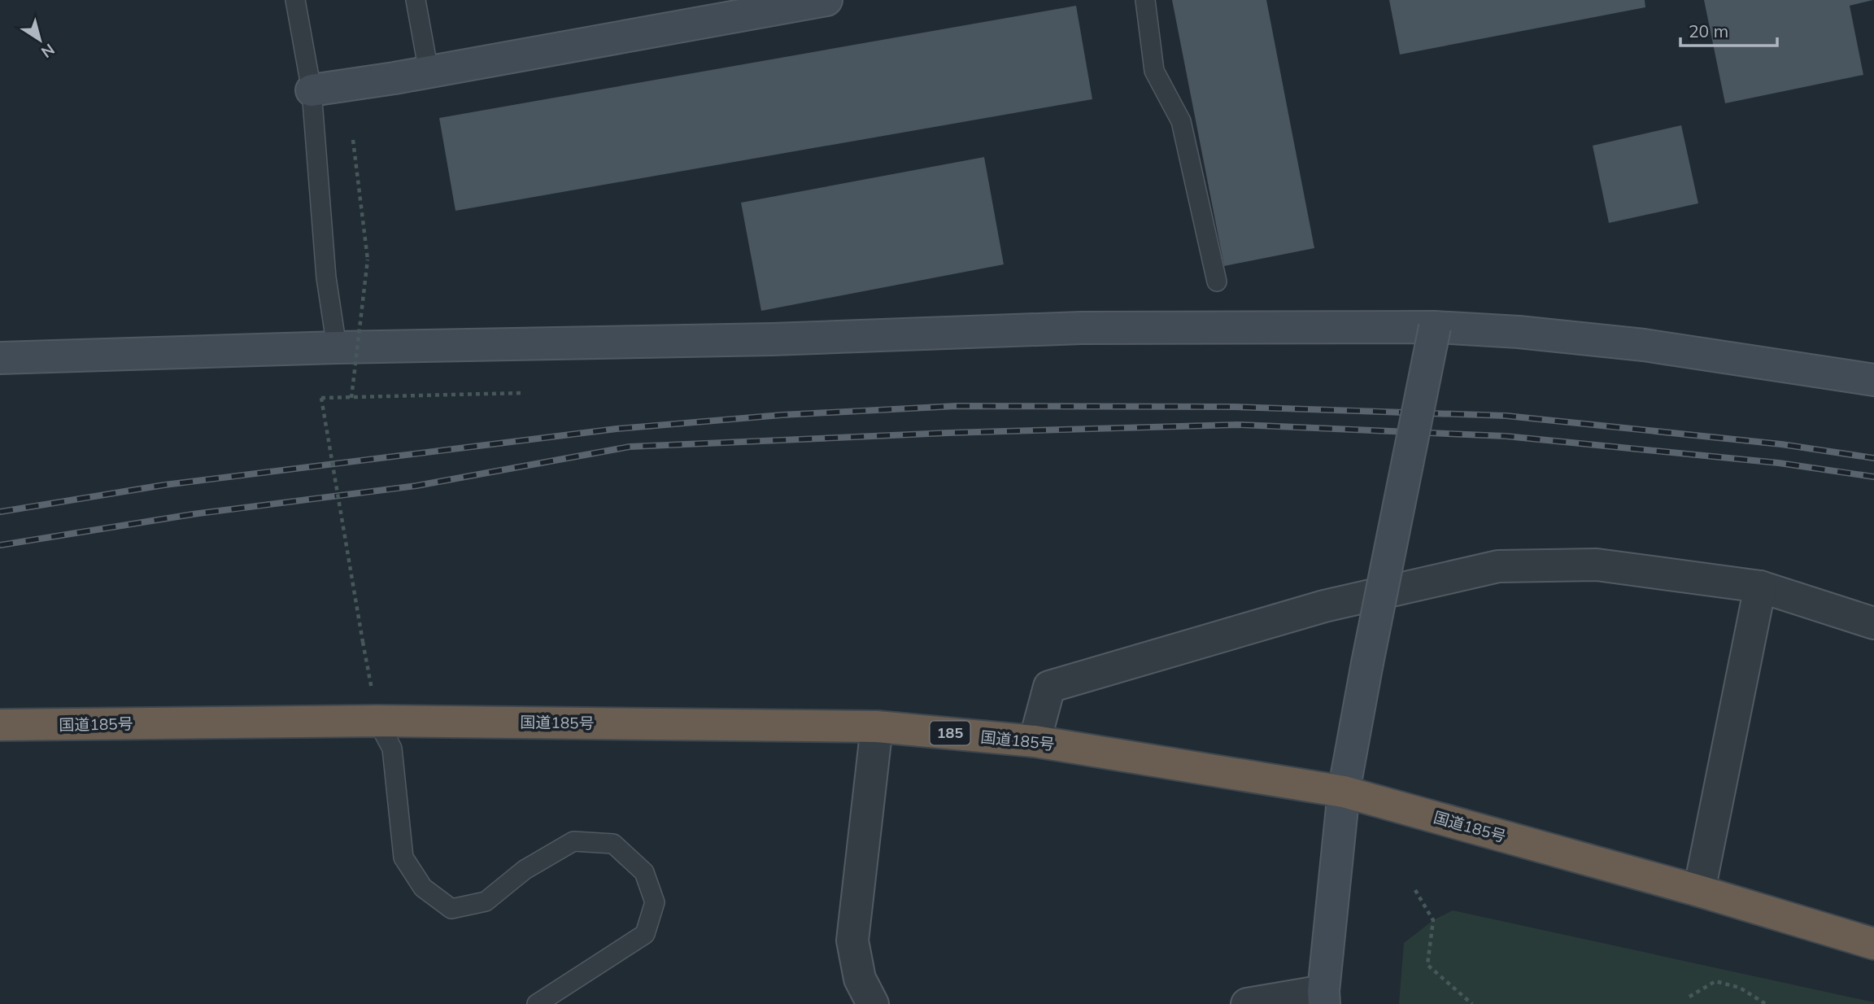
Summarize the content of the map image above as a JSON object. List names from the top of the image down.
{
  "streets": {
    "highway": ["国道185号", "185"]
  },
  "scale_bar": "20 m",
  "north": "bottom right"
}
